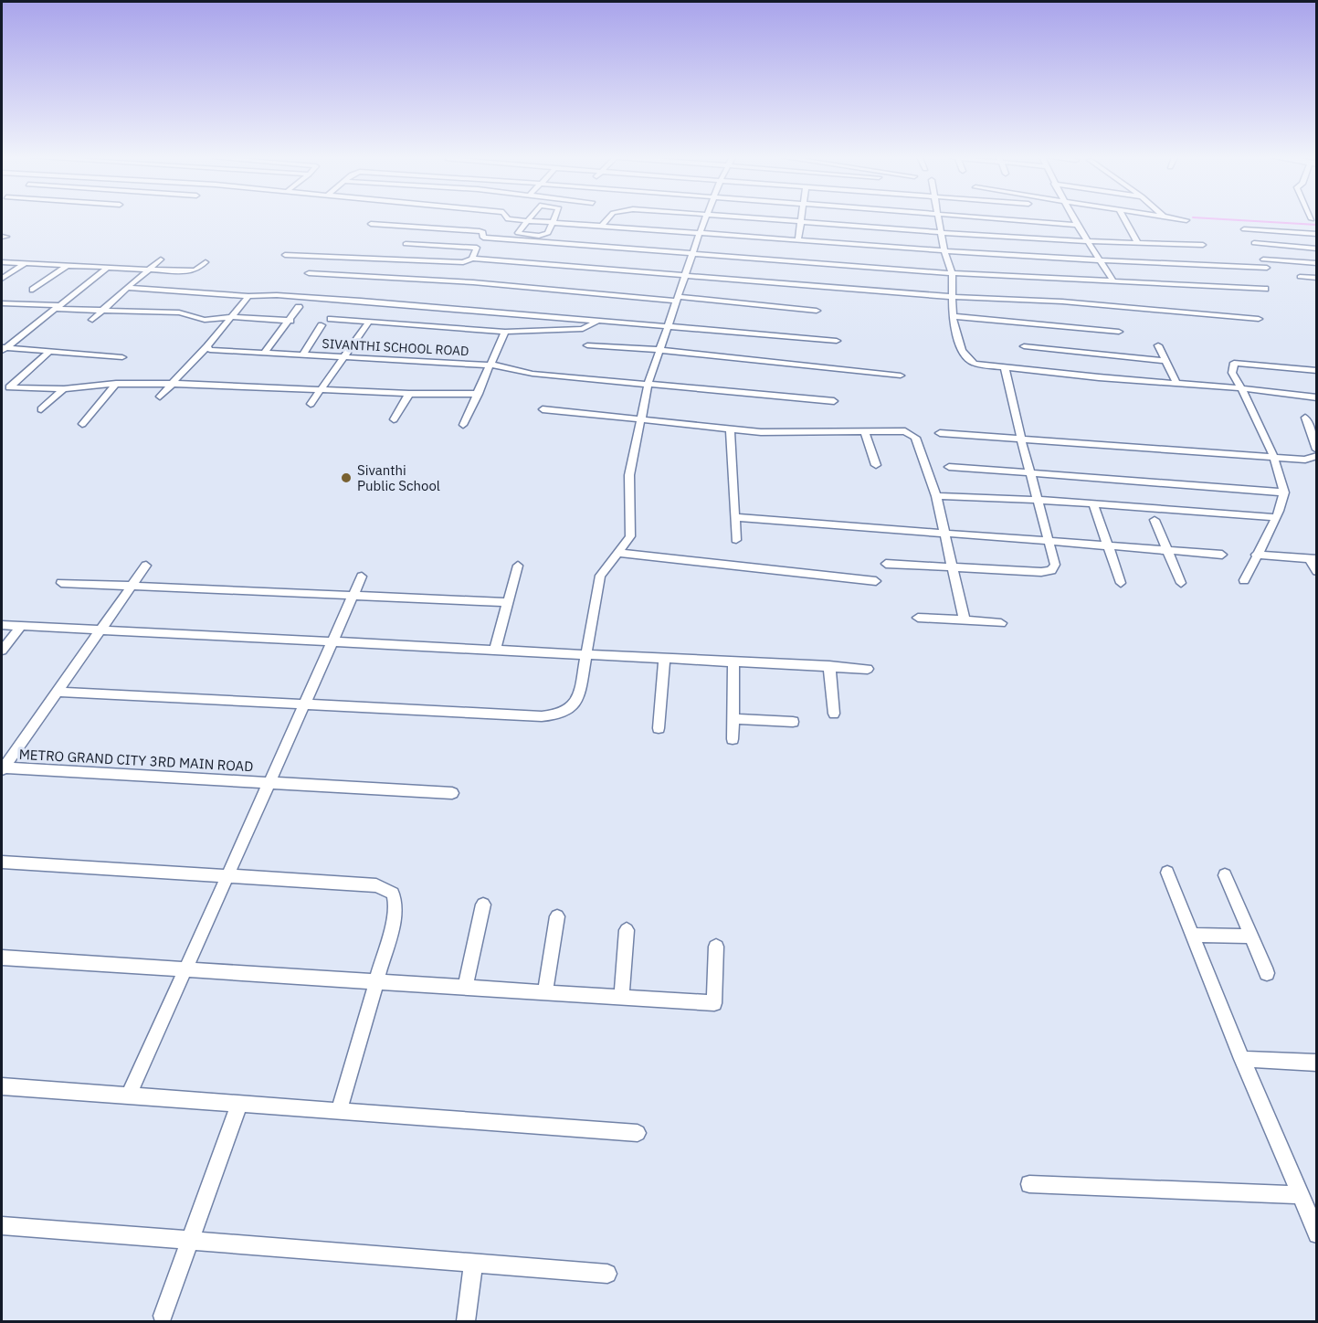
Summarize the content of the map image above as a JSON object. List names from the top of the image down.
{
  "streets": {
    "street": ["SIVANTHI SCHOOL ROAD", "METRO GRAND CITY 3RD MAIN ROAD"]
  },
  "places": ["Sivanthi Public School"]
}
